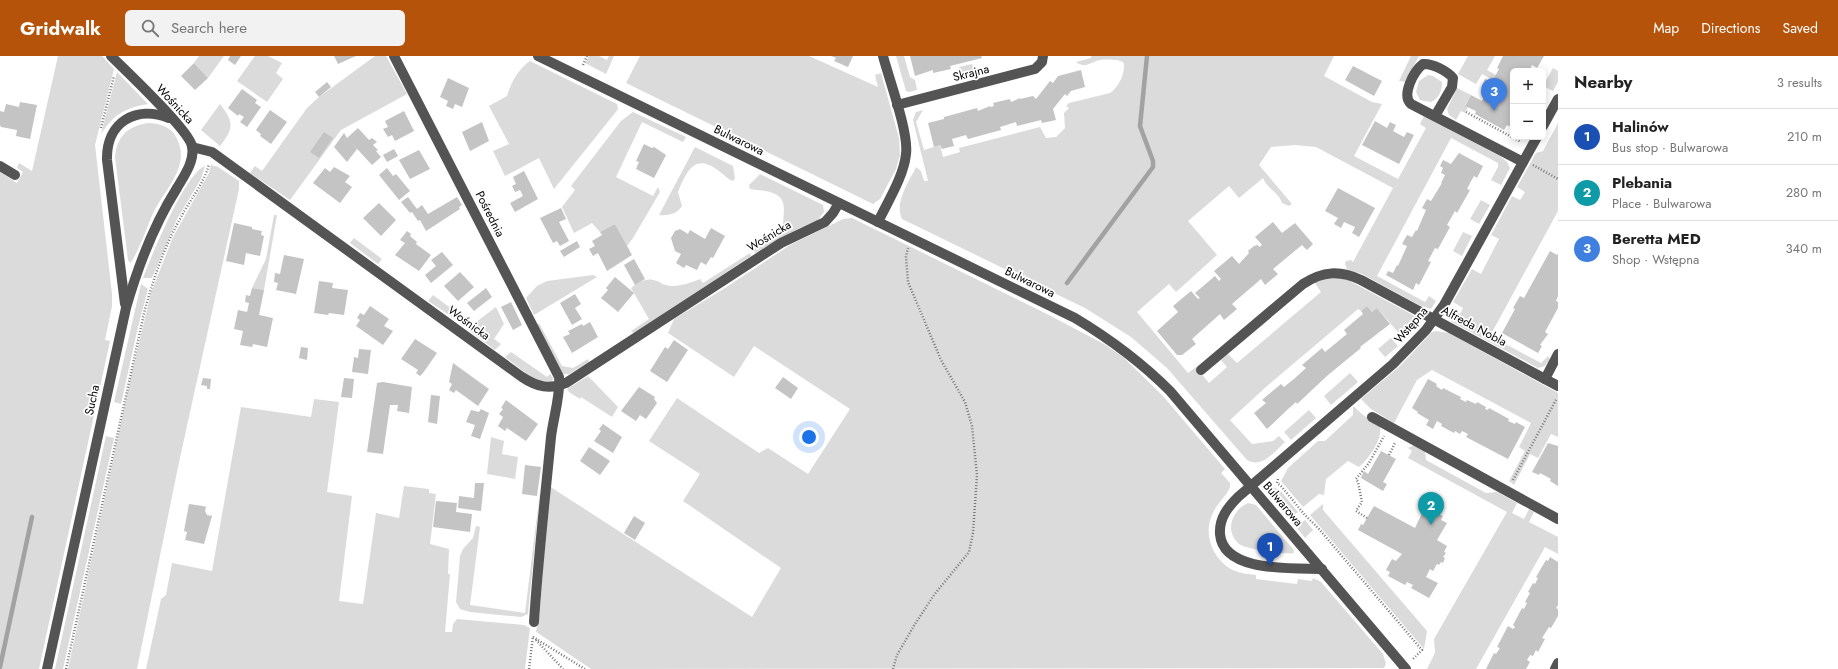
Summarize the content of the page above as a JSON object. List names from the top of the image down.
{
  "streets": {
    "street": [
      "Skrajna",
      "Wośnicka",
      "Bulwarowa",
      "Pośrednia",
      "Wstępna",
      "Alfreda Nobla",
      "Sucha"
    ]
  },
  "crossings": [
    ["Wośnicka", "Bulwarowa"],
    ["Wośnicka", "Pośrednia"],
    ["Wośnicka", "Sucha"],
    ["Bulwarowa", "Wstępna"],
    ["Wstępna", "Alfreda Nobla"]
  ],
  "page": {
    "header": "Gridwalk",
    "search": "Search here",
    "nav": ["Map", "Directions", "Saved"],
    "heading": ["Nearby", "3 results"],
    "map_buttons": ["+", "−"],
    "pins": ["3", "2", "1"],
    "list": [
      {
        "mark": "1",
        "name": "Halinów",
        "note": "Bus stop · Bulwarowa",
        "value": "210 m"
      },
      {
        "mark": "2",
        "name": "Plebania",
        "note": "Place · Bulwarowa",
        "value": "280 m"
      },
      {
        "mark": "3",
        "name": "Beretta MED",
        "note": "Shop · Wstępna",
        "value": "340 m"
      }
    ]
  }
}
